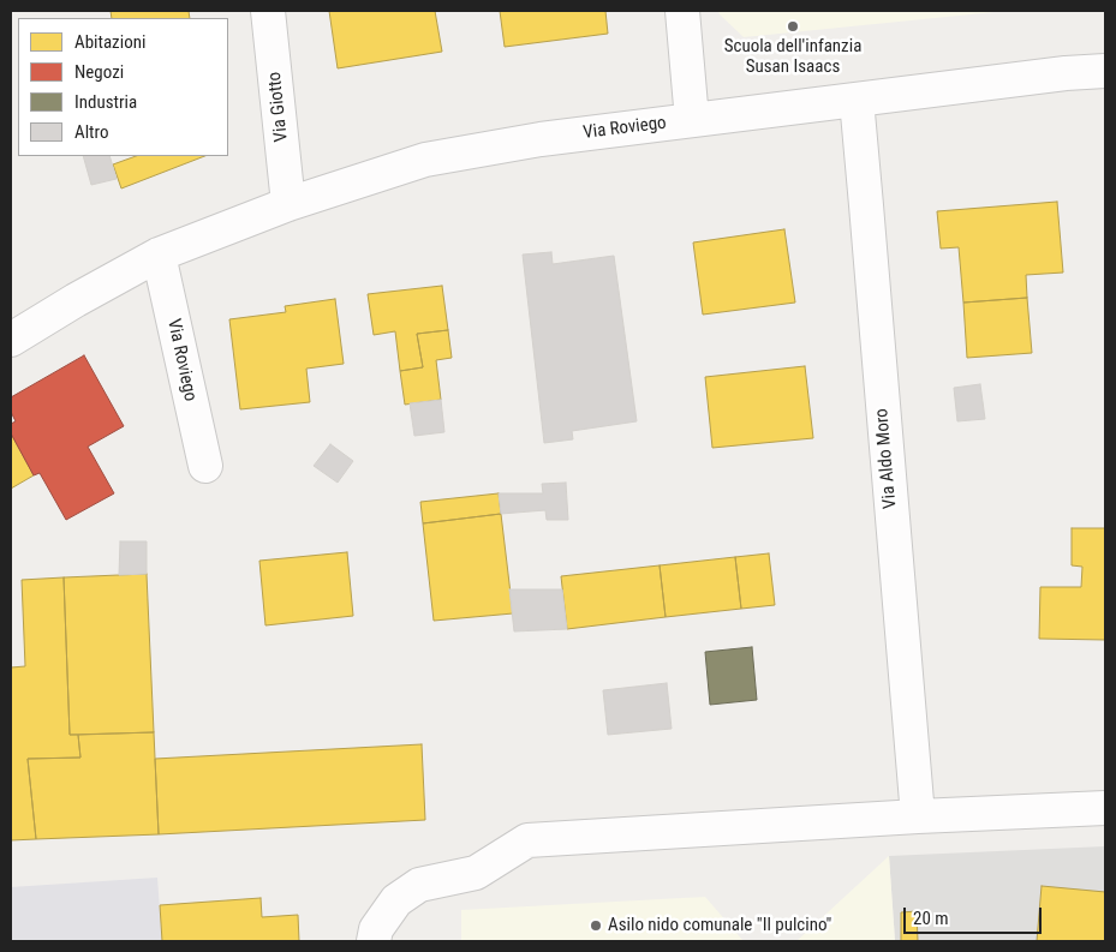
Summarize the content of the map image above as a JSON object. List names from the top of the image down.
{
  "streets": {
    "street": ["Via Giotto", "Via Roviego", "Via Aldo Moro"]
  },
  "crossings": [
    ["Via Giotto", "Via Roviego"],
    ["Via Roviego", "Via Aldo Moro"]
  ],
  "places": ["Scuola dell'infanzia Susan Isaacs", "Asilo nido comunale \"Il pulcino\""],
  "legend": [
    "Abitazioni",
    "Negozi",
    "Industria",
    "Altro"
  ],
  "scale_bar": "20 m"
}
